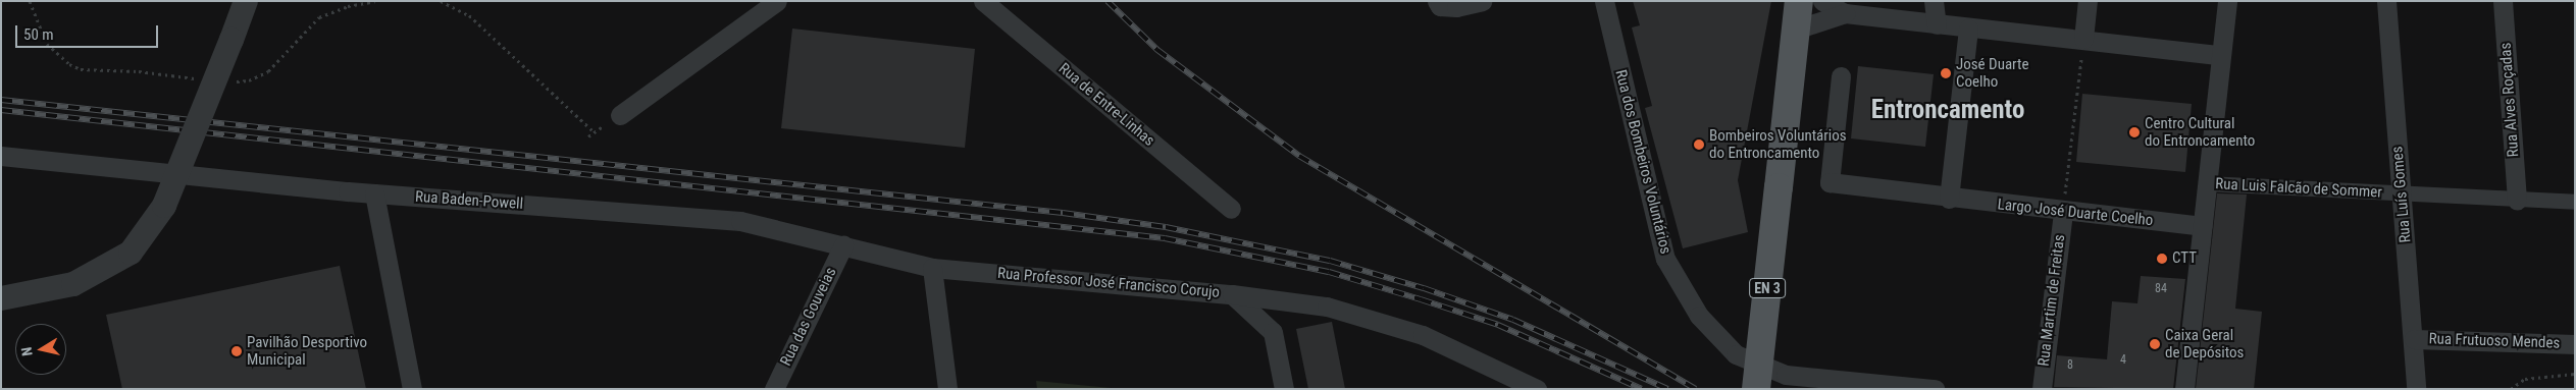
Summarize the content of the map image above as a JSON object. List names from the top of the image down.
{
  "streets": {
    "main road": ["EN 3"],
    "street": [
      "Rua Alves Roçadas",
      "Rua de Entre-Linhas",
      "Rua dos Bombeiros Voluntários",
      "Rua Luis Falcão de Sommer",
      "Rua Luís Gomes",
      "Rua Baden-Powell",
      "Largo José Duarte Coelho",
      "Rua Professor José Francisco Corujo",
      "Rua Martim de Freitas",
      "Rua das Gouveias",
      "Rua Frutuoso Mendes"
    ]
  },
  "crossings": [
    ["Rua Alves Roçadas", "Rua Luis Falcão de Sommer"],
    ["Rua Luis Falcão de Sommer", "Rua Luís Gomes"],
    ["Rua Luís Gomes", "Rua Frutuoso Mendes"],
    ["Rua Baden-Powell", "Rua Professor José Francisco Corujo"],
    ["Rua Baden-Powell", "Rua das Gouveias"],
    ["Largo José Duarte Coelho", "Rua Martim de Freitas"]
  ],
  "districts": ["Entroncamento"],
  "places": [
    "José Duarte Coelho",
    "Centro Cultural do Entroncamento",
    "Bombeiros Voluntários do Entroncamento",
    "CTT",
    "Caixa Geral de Depósitos",
    "Pavilhão Desportivo Municipal"
  ],
  "house_numbers": ["84", "4", "8"],
  "scale_bar": "50 m",
  "north": "left"
}
